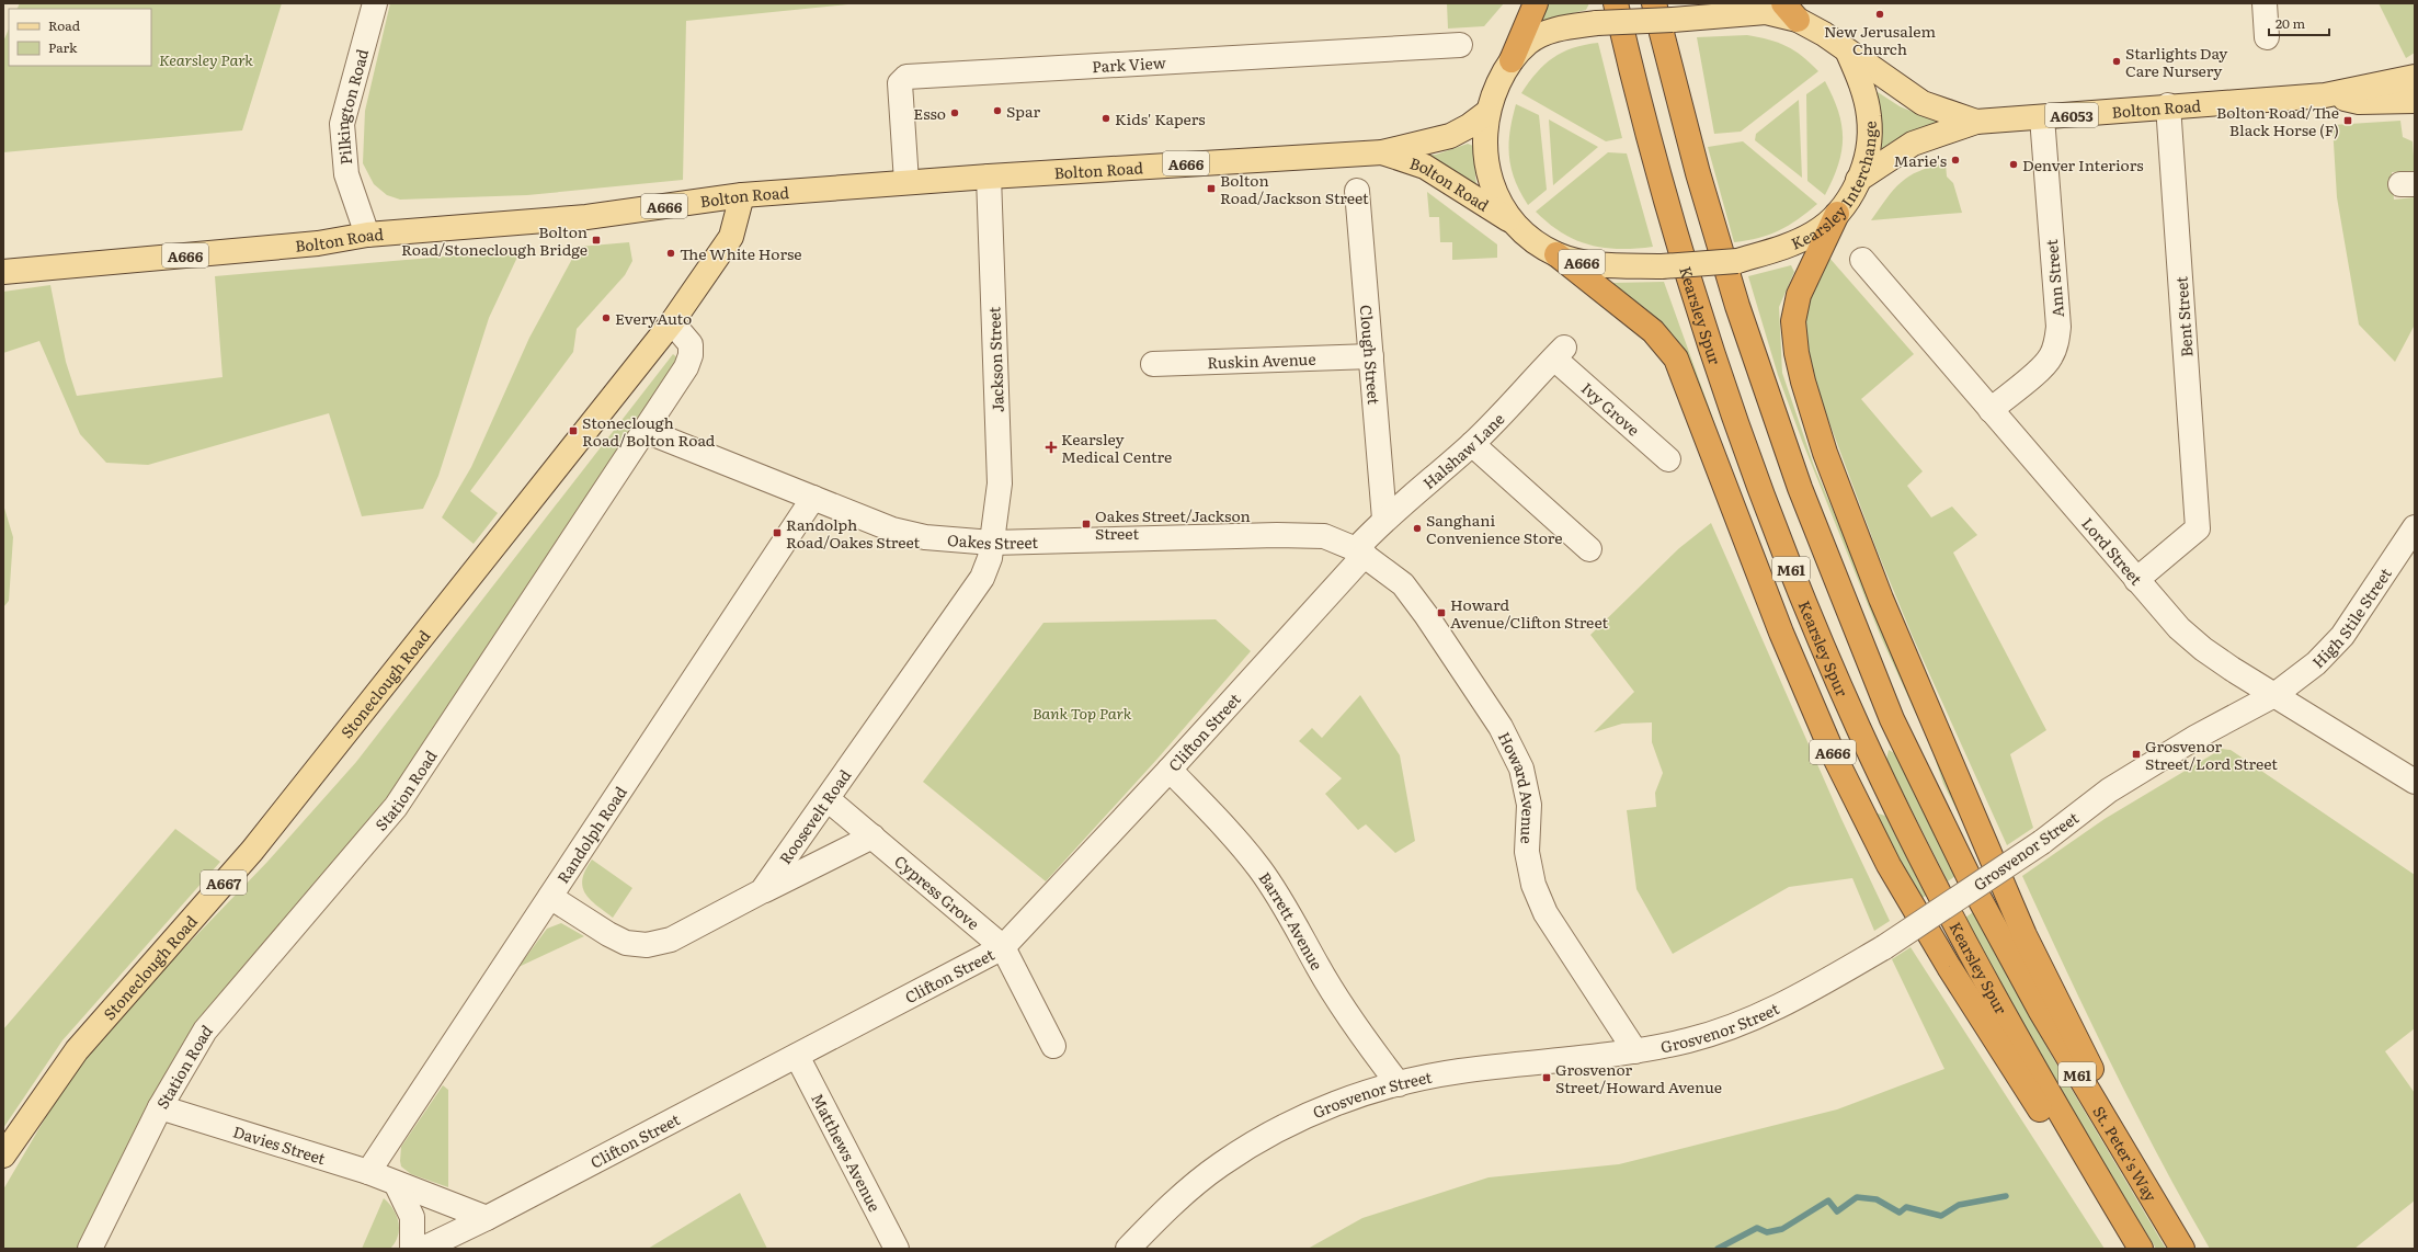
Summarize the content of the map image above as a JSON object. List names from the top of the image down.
{
  "streets": {
    "highway": [
      "A666",
      "Kearsley Spur",
      "M61",
      "St. Peter's Way"
    ],
    "main road": [
      "Bolton Road",
      "A6053",
      "Kearsley Interchange",
      "Stoneclough Road",
      "A667"
    ],
    "street": [
      "Park View",
      "Pilkington Road",
      "Ann Street",
      "Bent Street",
      "Clough Street",
      "Jackson Street",
      "Ruskin Avenue",
      "Ivy Grove",
      "Halshaw Lane",
      "Oakes Street",
      "Lord Street",
      "High Stile Street",
      "Clifton Street",
      "Howard Avenue",
      "Station Road",
      "Roosevelt Road",
      "Randolph Road",
      "Grosvenor Street",
      "Cypress Grove",
      "Barrett Avenue",
      "Davies Street",
      "Matthews Avenue"
    ]
  },
  "crossings": [
    ["Park View", "Bolton Road"],
    ["Pilkington Road", "Bolton Road"],
    ["Bolton Road", "A6053"],
    ["Bolton Road", "Kearsley Interchange"],
    ["Bolton Road", "Ann Street"],
    ["Bolton Road", "Bent Street"],
    ["Bolton Road", "Jackson Street"],
    ["Bolton Road", "Stoneclough Road"],
    ["A666", "Kearsley Interchange"],
    ["A666", "Kearsley Spur"],
    ["A666", "St. Peter's Way"],
    ["Ann Street", "Lord Street"],
    ["Bent Street", "Lord Street"],
    ["Clough Street", "Ruskin Avenue"],
    ["Clough Street", "Halshaw Lane"],
    ["Jackson Street", "Oakes Street"],
    ["Jackson Street", "Roosevelt Road"],
    ["Ivy Grove", "Halshaw Lane"],
    ["Halshaw Lane", "Oakes Street"],
    ["Halshaw Lane", "Clifton Street"],
    ["Halshaw Lane", "Howard Avenue"],
    ["Oakes Street", "Clifton Street"],
    ["Oakes Street", "Howard Avenue"],
    ["Oakes Street", "Station Road"],
    ["Oakes Street", "Roosevelt Road"],
    ["Oakes Street", "Randolph Road"],
    ["Lord Street", "High Stile Street"],
    ["Lord Street", "Grosvenor Street"],
    ["High Stile Street", "Grosvenor Street"],
    ["Stoneclough Road", "Station Road"],
    ["Clifton Street", "Howard Avenue"],
    ["Clifton Street", "Cypress Grove"],
    ["Clifton Street", "Barrett Avenue"],
    ["Clifton Street", "Davies Street"],
    ["Clifton Street", "Matthews Avenue"],
    ["Howard Avenue", "Grosvenor Street"],
    ["Station Road", "Davies Street"],
    ["Roosevelt Road", "Randolph Road"],
    ["Roosevelt Road", "Cypress Grove"],
    ["Randolph Road", "Davies Street"],
    ["Grosvenor Street", "Barrett Avenue"]
  ],
  "parks": ["Kearsley Park", "Bank Top Park"],
  "places": {
    "other": [
      "New Jerusalem Church",
      "Starlights Day Care Nursery",
      "Spar",
      "Esso",
      "Kids' Kapers",
      "Marie's",
      "Denver Interiors",
      "The White Horse",
      "EveryAuto",
      "Sanghani Convenience Store"
    ],
    "transit": [
      "Bolton Road/The Black Horse (F)",
      "Bolton Road/Jackson Street",
      "Bolton Road/Stoneclough Bridge",
      "Stoneclough Road/Bolton Road",
      "Oakes Street/Jackson Street",
      "Randolph Road/Oakes Street",
      "Howard Avenue/Clifton Street",
      "Grosvenor Street/Lord Street",
      "Grosvenor Street/Howard Avenue"
    ],
    "health": ["Kearsley Medical Centre"]
  },
  "legend": ["Road", "Park"],
  "scale_bar": "20 m"
}
